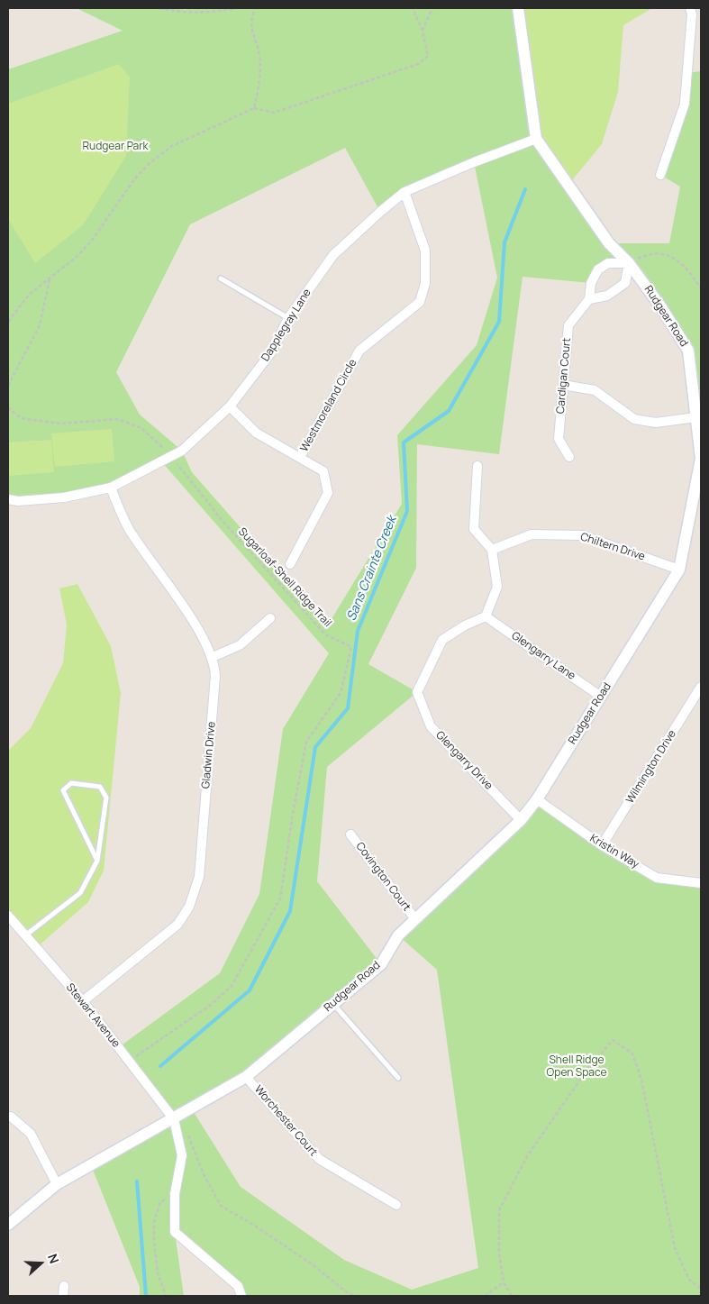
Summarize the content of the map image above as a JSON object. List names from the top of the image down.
{
  "streets": {
    "street": [
      "Rudgear Road",
      "Dapplegray Lane",
      "Cardigan Court",
      "Westmoreland Circle",
      "Chiltern Drive",
      "Glengarry Lane",
      "Gladwin Drive",
      "Glengarry Drive",
      "Wilmington Drive",
      "Kristin Way",
      "Covington Court",
      "Stewart Avenue",
      "Worchester Court"
    ],
    "path": ["Sugarloaf-Shell Ridge Trail"]
  },
  "crossings": [
    ["Rudgear Road", "Dapplegray Lane"],
    ["Rudgear Road", "Cardigan Court"],
    ["Rudgear Road", "Chiltern Drive"],
    ["Rudgear Road", "Glengarry Lane"],
    ["Rudgear Road", "Glengarry Drive"],
    ["Rudgear Road", "Kristin Way"],
    ["Rudgear Road", "Covington Court"],
    ["Rudgear Road", "Stewart Avenue"],
    ["Rudgear Road", "Worchester Court"],
    ["Dapplegray Lane", "Westmoreland Circle"],
    ["Dapplegray Lane", "Sugarloaf-Shell Ridge Trail"],
    ["Dapplegray Lane", "Gladwin Drive"],
    ["Sugarloaf-Shell Ridge Trail", "Stewart Avenue"],
    ["Glengarry Lane", "Glengarry Drive"],
    ["Gladwin Drive", "Stewart Avenue"],
    ["Wilmington Drive", "Kristin Way"]
  ],
  "water": ["Sans Crainte Creek"],
  "parks": ["Rudgear Park", "Shell Ridge Open Space"],
  "north": "right"
}
